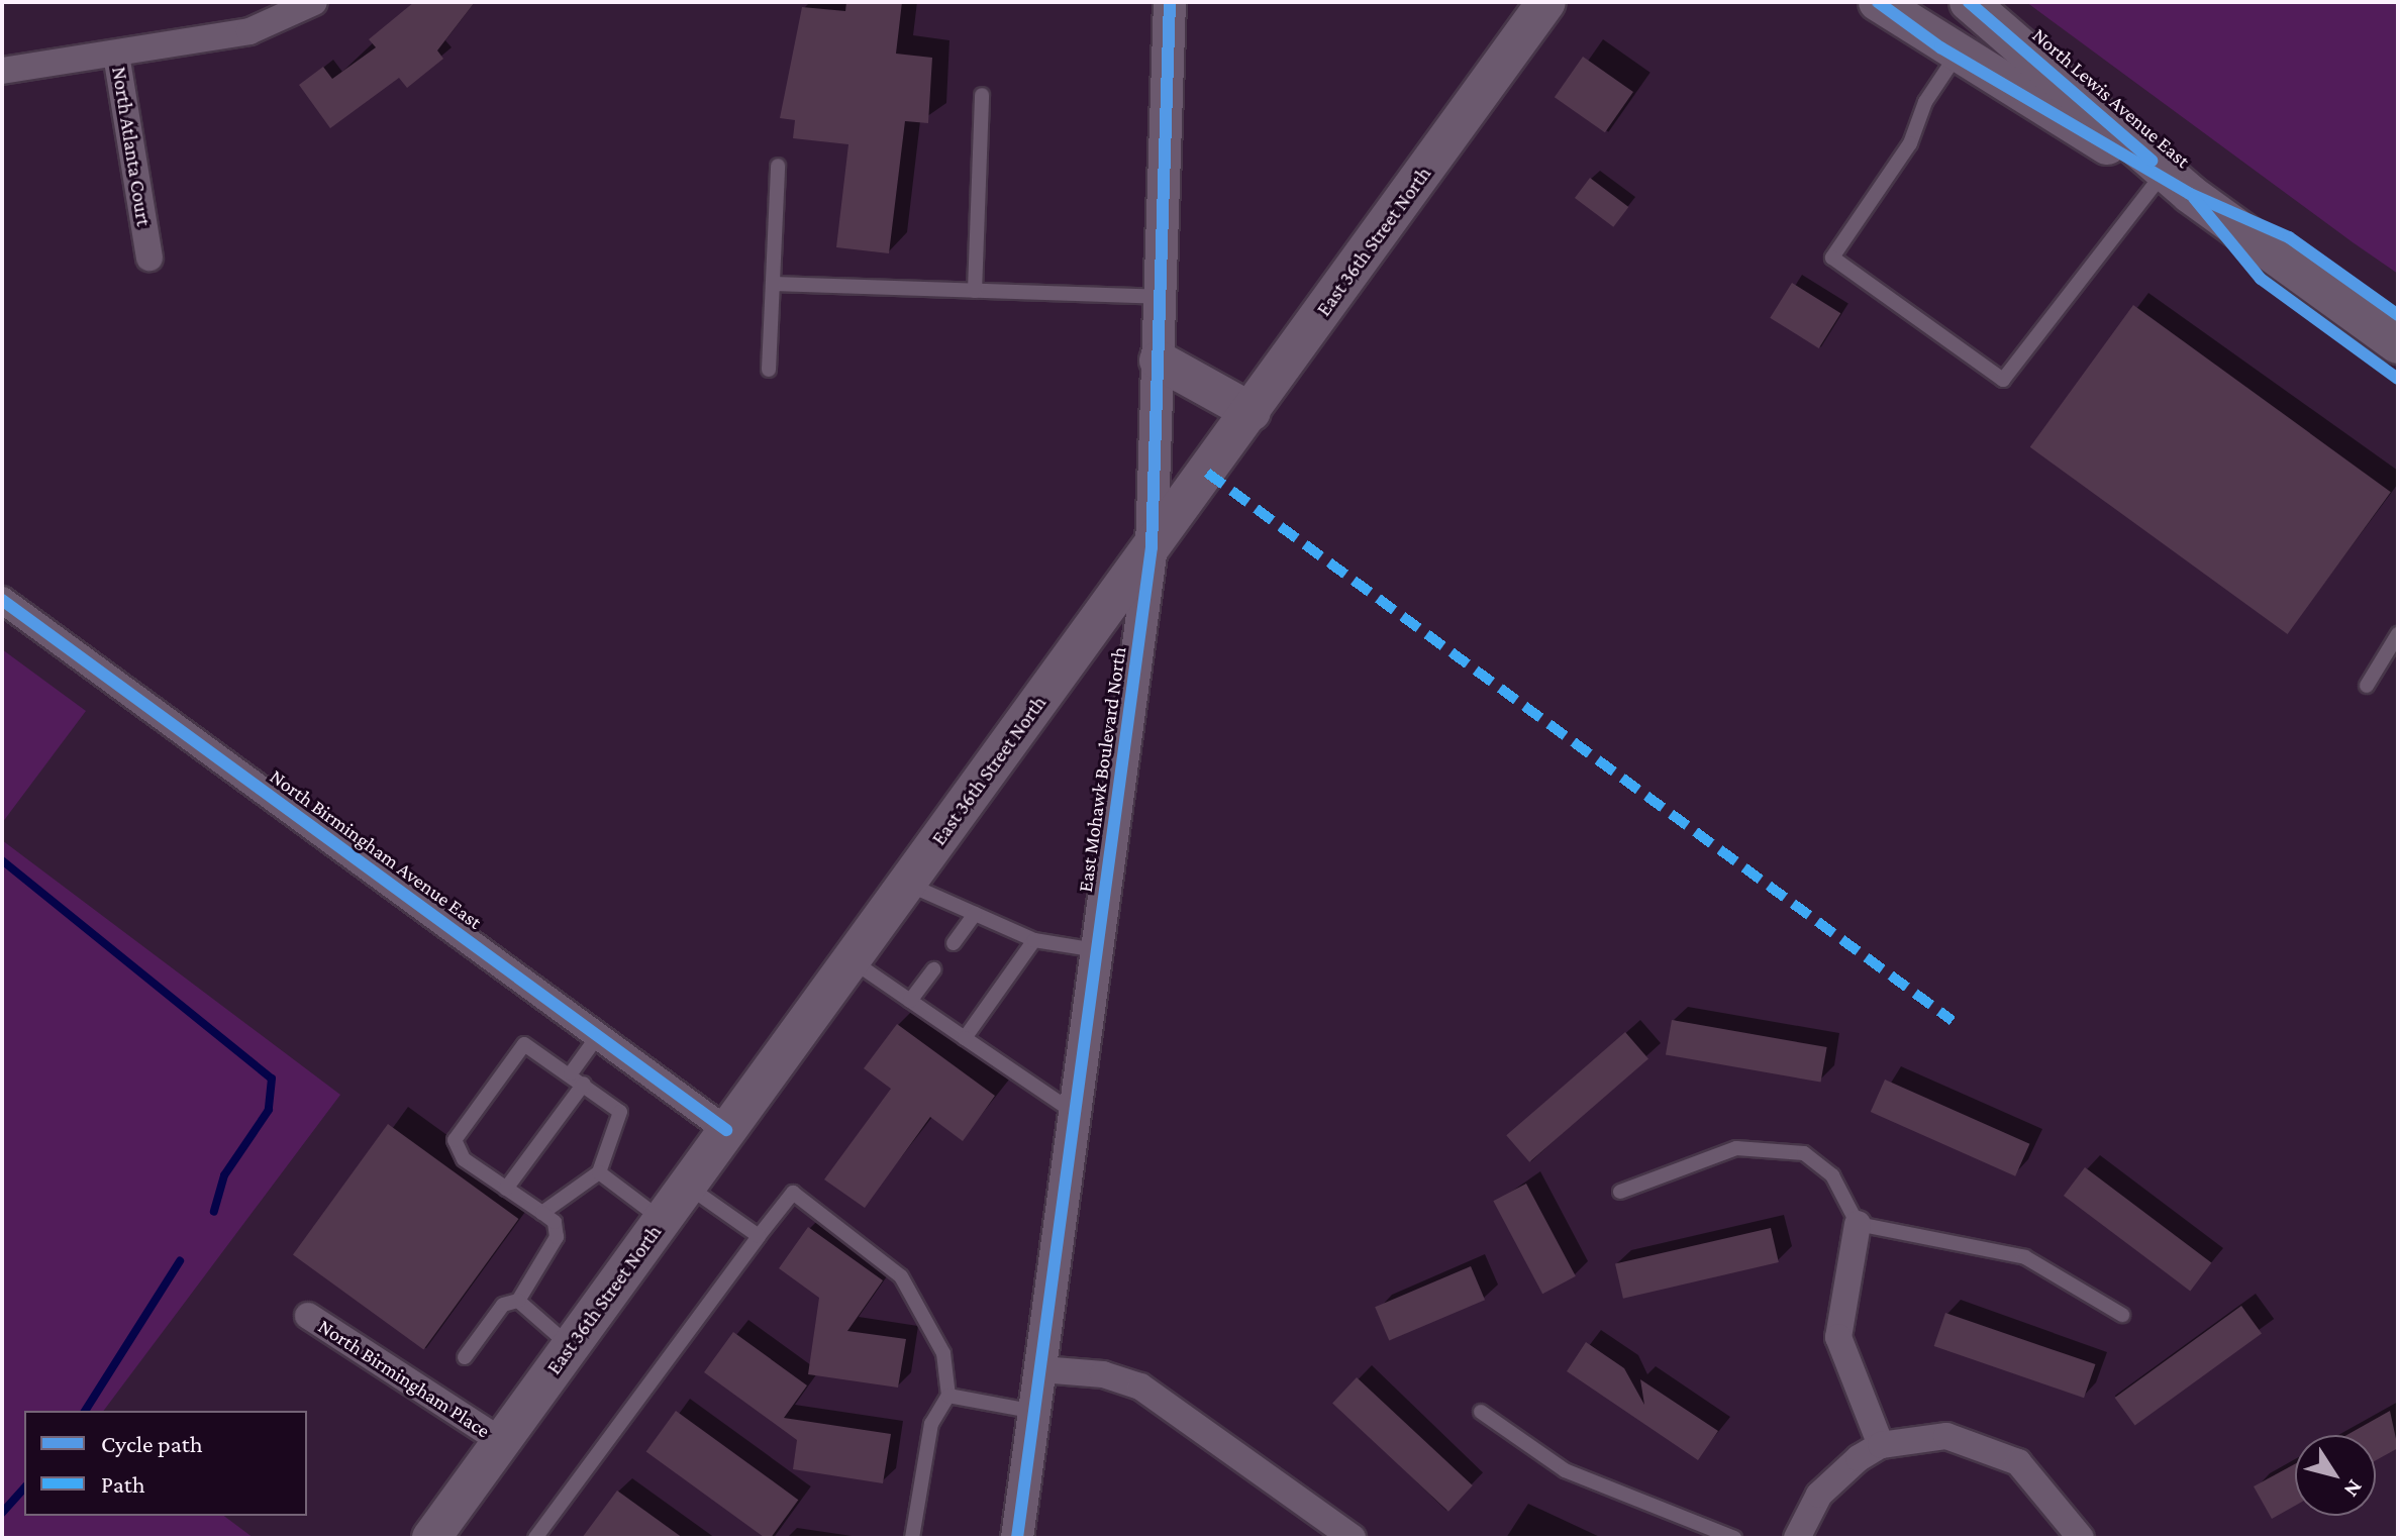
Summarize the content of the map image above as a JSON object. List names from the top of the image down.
{
  "streets": {
    "main road": ["North Lewis Avenue East", "East 36th Street North"],
    "street": [
      "North Atlanta Court",
      "East Mohawk Boulevard North",
      "North Birmingham Avenue East",
      "North Birmingham Place"
    ]
  },
  "crossings": [
    ["East 36th Street North", "East Mohawk Boulevard North"],
    ["East 36th Street North", "North Birmingham Avenue East"],
    ["East 36th Street North", "North Birmingham Place"]
  ],
  "legend": ["Cycle path", "Path"],
  "north": "bottom right"
}
